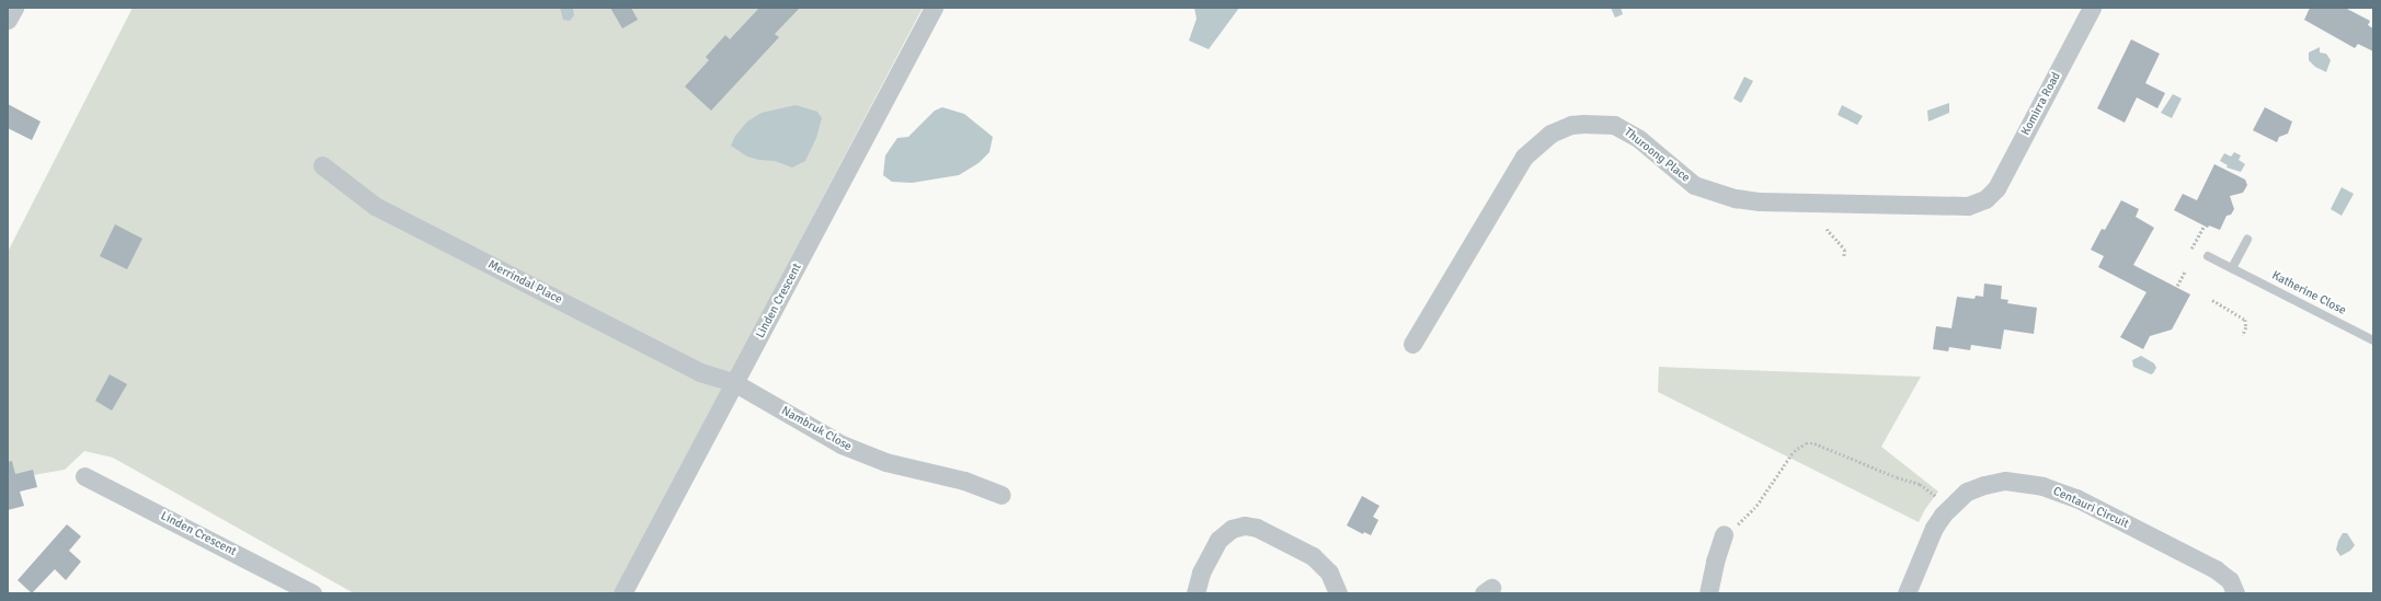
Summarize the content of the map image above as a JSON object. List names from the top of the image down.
{
  "streets": {
    "street": [
      "Komirra Road",
      "Thuroong Place",
      "Merrindal Place",
      "Linden Crescent",
      "Nambruk Close",
      "Centauri Circuit"
    ],
    "lane": ["Katherine Close"]
  },
  "crossings": [
    ["Komirra Road", "Thuroong Place"],
    ["Merrindal Place", "Linden Crescent"],
    ["Merrindal Place", "Nambruk Close"],
    ["Linden Crescent", "Nambruk Close"]
  ]
}
